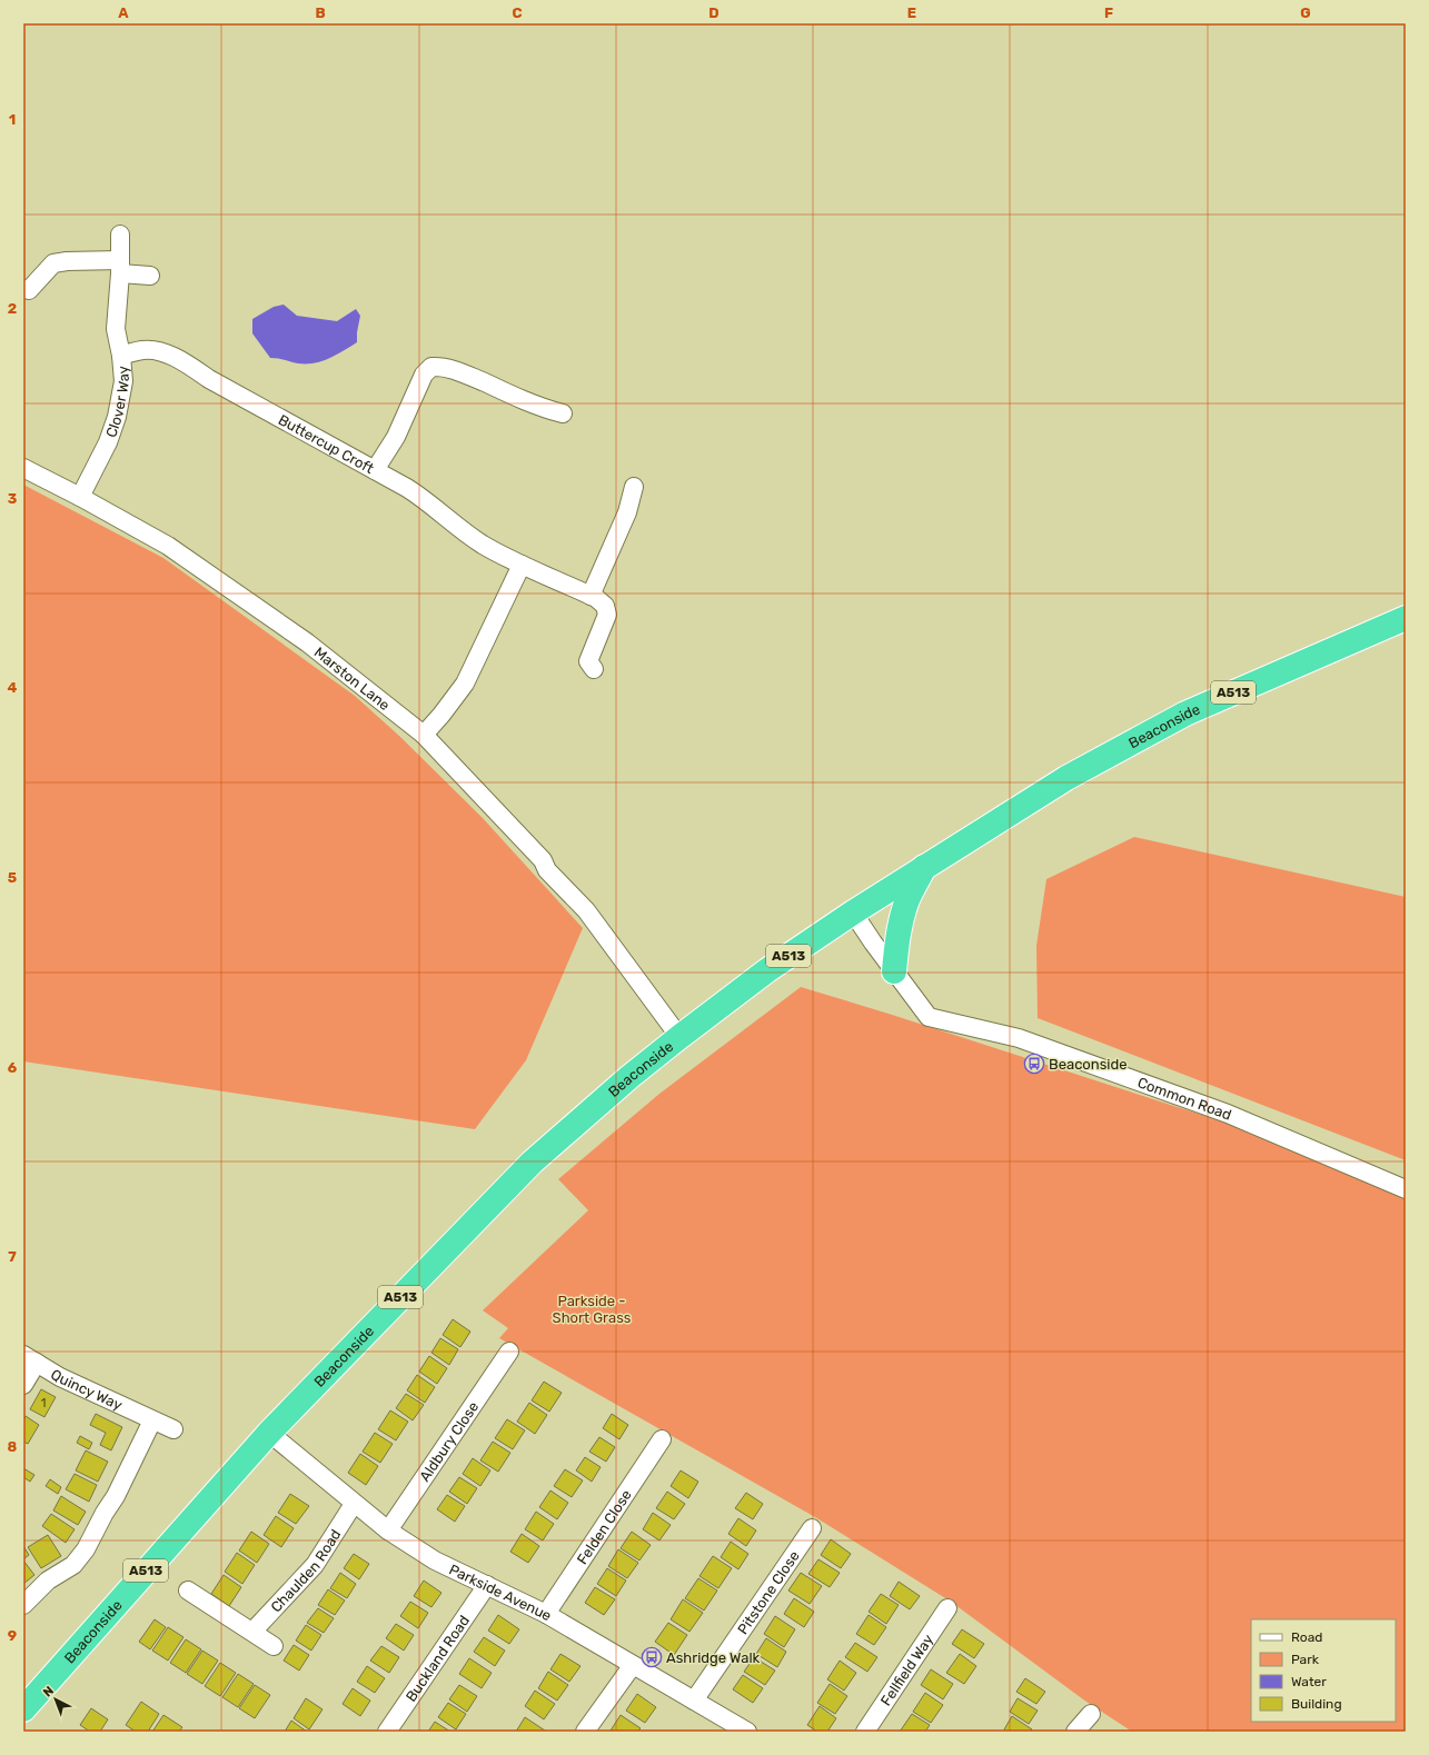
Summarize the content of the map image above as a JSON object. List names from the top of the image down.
{
  "streets": {
    "highway": ["A513", "Beaconside"],
    "street": [
      "Clover Way",
      "Buttercup Croft",
      "Marston Lane",
      "Common Road",
      "Quincy Way",
      "Aldbury Close",
      "Felden Close",
      "Chaulden Road",
      "Parkside Avenue",
      "Pitstone Close",
      "Buckland Road",
      "Fellfield Way"
    ]
  },
  "crossings": [
    ["Clover Way", "Buttercup Croft"],
    ["Clover Way", "Marston Lane"],
    ["Marston Lane", "Beaconside"],
    ["Beaconside", "Common Road"],
    ["Beaconside", "Parkside Avenue"],
    ["Aldbury Close", "Parkside Avenue"],
    ["Felden Close", "Parkside Avenue"],
    ["Chaulden Road", "Parkside Avenue"],
    ["Parkside Avenue", "Pitstone Close"],
    ["Parkside Avenue", "Buckland Road"]
  ],
  "parks": ["Parkside - Short Grass"],
  "places": {
    "bus stop": ["Beaconside", "Ashridge Walk"]
  },
  "house_numbers": ["1"],
  "legend": [
    "Road",
    "Park",
    "Water",
    "Building"
  ],
  "north": "top left",
  "grid": {
    "columns": [
      "A",
      "B",
      "C",
      "D",
      "E",
      "F",
      "G"
    ],
    "rows": [
      "1",
      "2",
      "3",
      "4",
      "5",
      "6",
      "7",
      "8",
      "9"
    ]
  }
}
